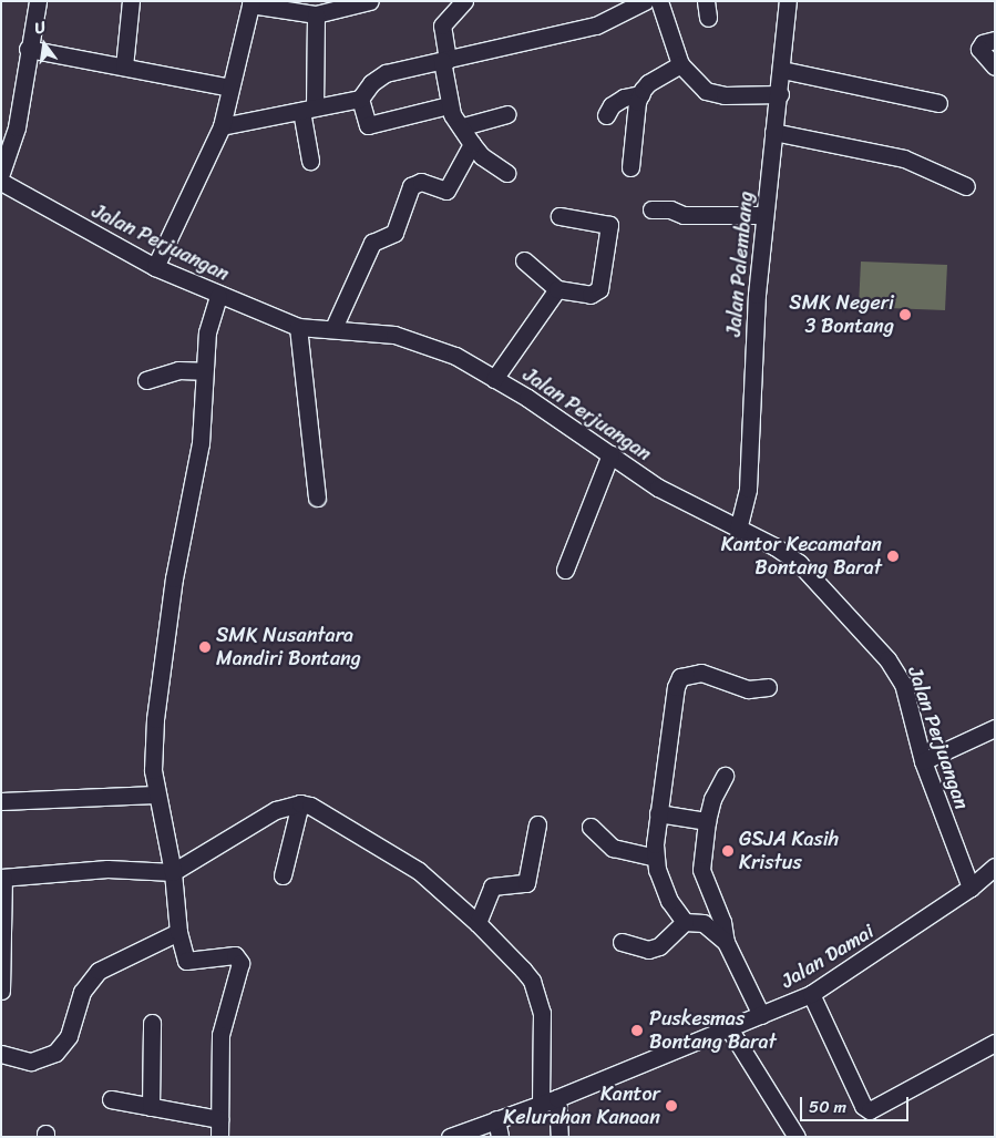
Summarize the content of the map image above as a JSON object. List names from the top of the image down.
{
  "streets": {
    "street": ["Jalan Perjuangan", "Jalan Palembang", "Jalan Damai"]
  },
  "crossings": [
    ["Jalan Perjuangan", "Jalan Palembang"],
    ["Jalan Perjuangan", "Jalan Damai"]
  ],
  "places": [
    "SMK Negeri 3 Bontang",
    "Kantor Kecamatan Bontang Barat",
    "SMK Nusantara Mandiri Bontang",
    "GSJA Kasih Kristus",
    "Puskesmas Bontang Barat",
    "Kantor Kelurahan Kanaan"
  ],
  "scale_bar": "50 m",
  "north": "top"
}
